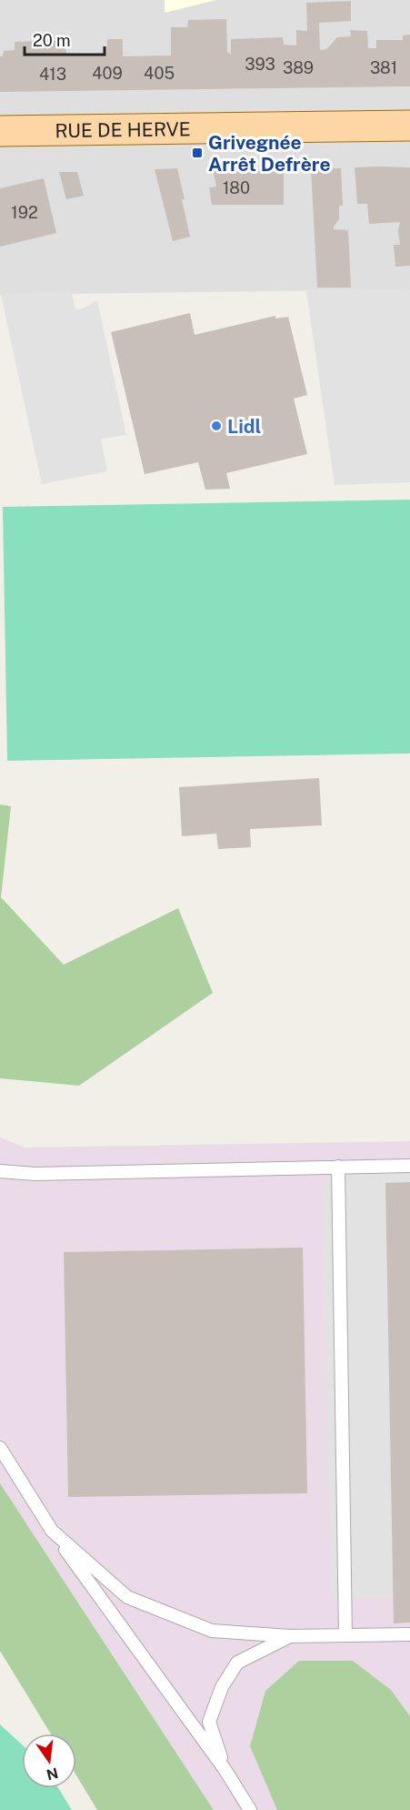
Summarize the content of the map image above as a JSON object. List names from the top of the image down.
{
  "streets": {
    "main road": ["RUE DE HERVE"]
  },
  "places": {
    "transit": ["Grivegnée Arrêt Defrère"],
    "other": ["Lidl"]
  },
  "house_numbers": [
    "393",
    "389",
    "381",
    "409",
    "405",
    "413",
    "180",
    "192"
  ],
  "scale_bar": "20 m",
  "north": "bottom"
}
